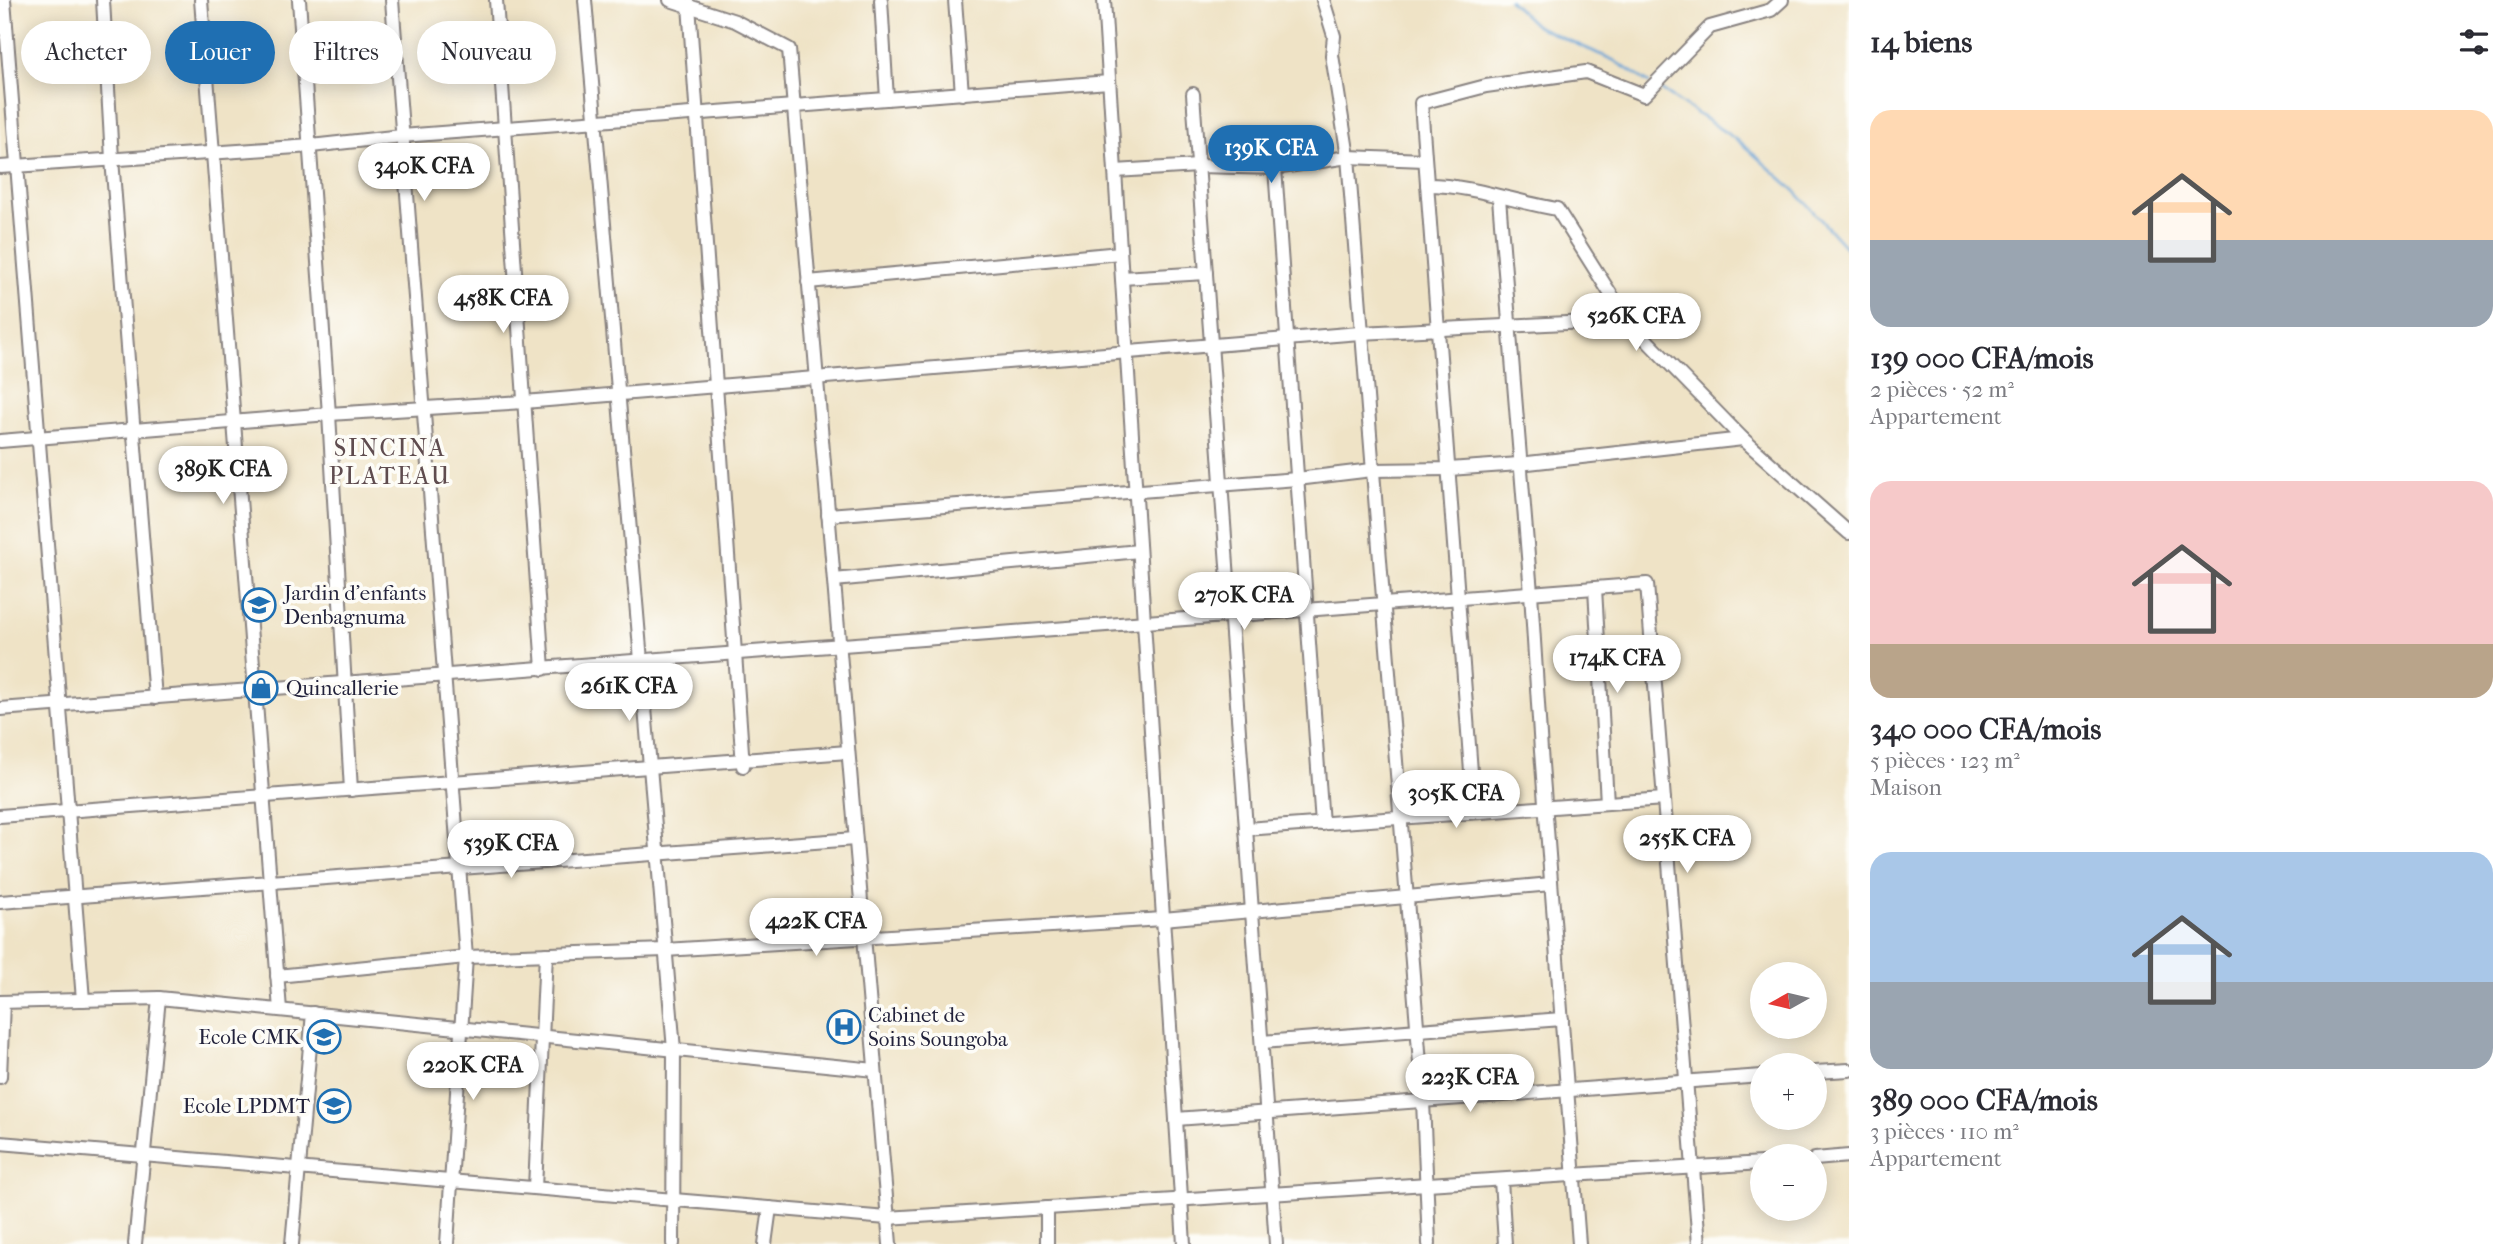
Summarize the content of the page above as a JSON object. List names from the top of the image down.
{
  "districts": ["SINCINA PLATEAU"],
  "places": {
    "school or university": ["Jardin d'enfants Denbagnuma", "Ecole CMK", "Ecole LPDMT"],
    "shop": ["Quincallerie"],
    "hospital": ["Cabinet de Soins Soungoba"]
  },
  "north": "left",
  "page": {
    "heading": "14 biens",
    "chip": [
      "Acheter",
      "Louer",
      "Filtres",
      "Nouveau"
    ],
    "list": [
      {
        "name": "139 000 CFA/mois",
        "note": "2 pièces · 52 m² · Appartement"
      },
      {
        "name": "340 000 CFA/mois",
        "note": "5 pièces · 123 m² · Maison"
      },
      {
        "name": "389 000 CFA/mois",
        "note": "3 pièces · 110 m² · Appartement"
      }
    ],
    "price": [
      "139K CFA",
      "340K CFA",
      "458K CFA",
      "526K CFA",
      "389K CFA",
      "270K CFA",
      "174K CFA",
      "261K CFA",
      "305K CFA",
      "255K CFA",
      "539K CFA",
      "422K CFA",
      "220K CFA",
      "223K CFA"
    ],
    "map_buttons": ["+", "−"]
  }
}
